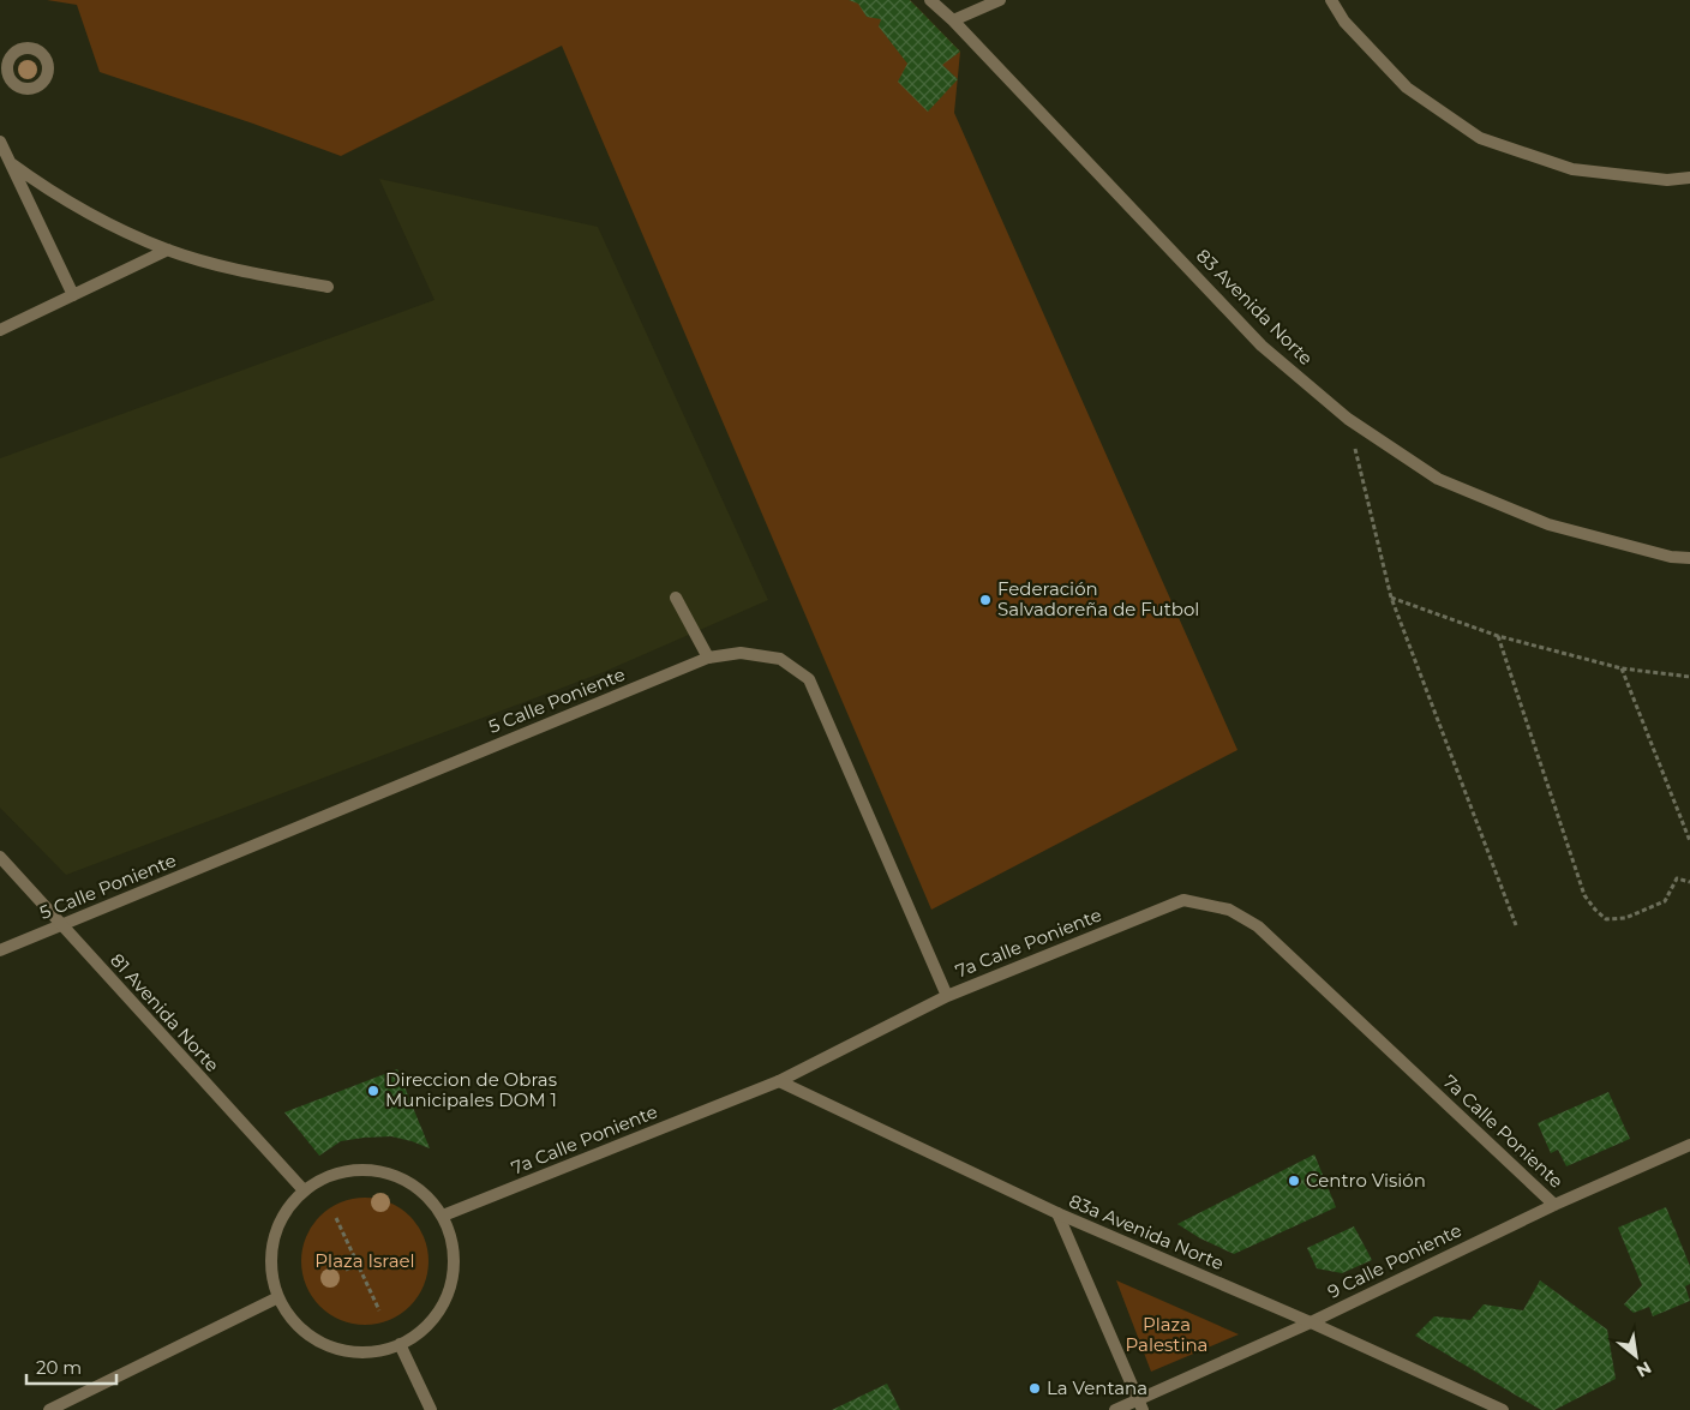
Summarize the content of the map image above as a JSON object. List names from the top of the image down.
{
  "streets": {
    "street": [
      "83 Avenida Norte",
      "5 Calle Poniente",
      "7a Calle Poniente",
      "81 Avenida Norte",
      "83a Avenida Norte",
      "9 Calle Poniente"
    ]
  },
  "crossings": [
    ["5 Calle Poniente", "7a Calle Poniente"],
    ["5 Calle Poniente", "81 Avenida Norte"],
    ["7a Calle Poniente", "81 Avenida Norte"],
    ["7a Calle Poniente", "83a Avenida Norte"],
    ["7a Calle Poniente", "9 Calle Poniente"],
    ["83a Avenida Norte", "9 Calle Poniente"]
  ],
  "parks": ["Plaza Israel", "Plaza Palestina"],
  "places": [
    "Federación Salvadoreña de Futbol",
    "Direccion de Obras Municipales DOM 1",
    "Centro Visión",
    "La Ventana"
  ],
  "scale_bar": "20 m",
  "north": "bottom right"
}
